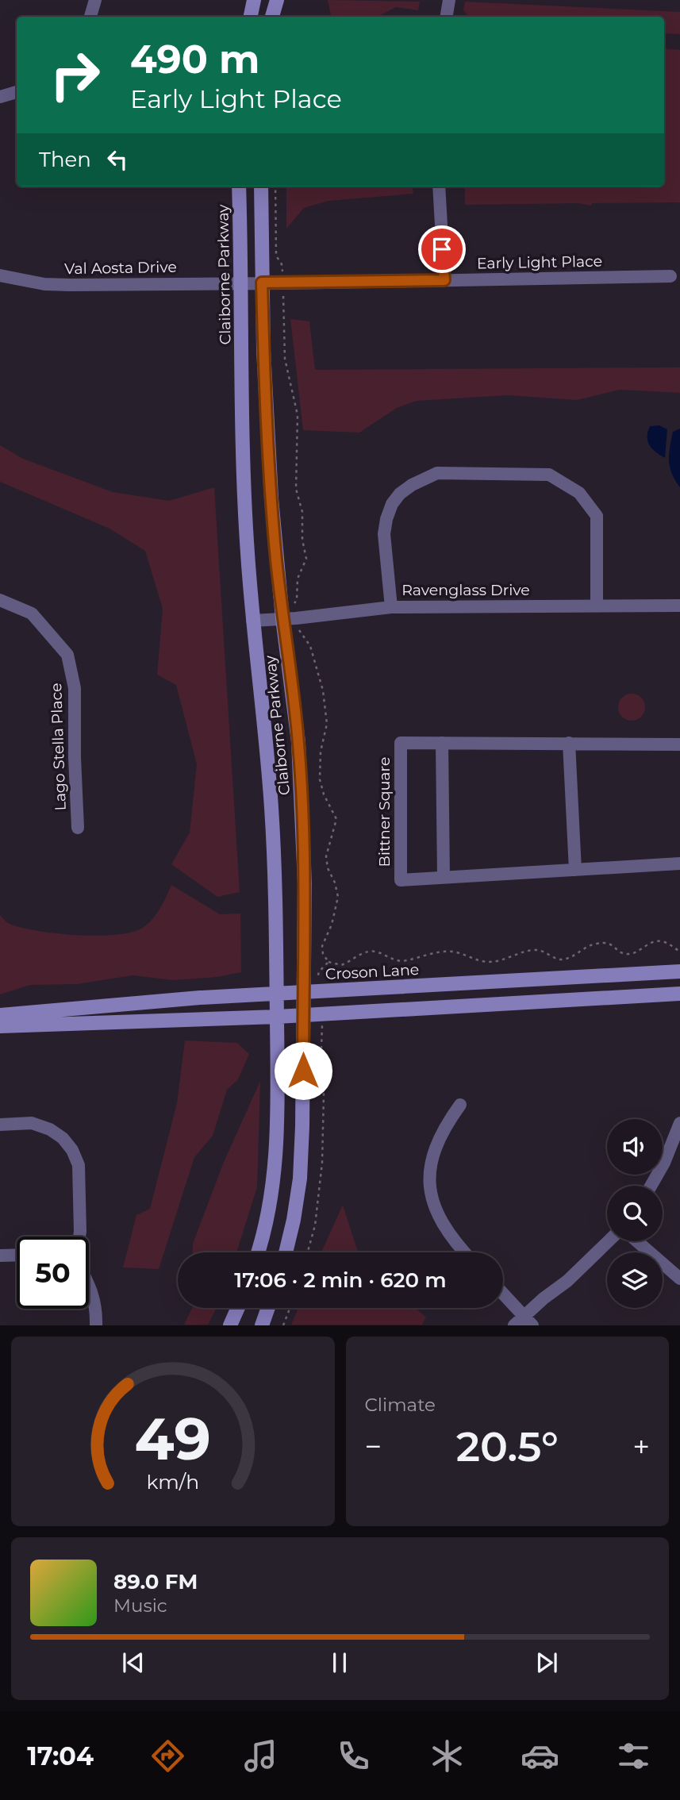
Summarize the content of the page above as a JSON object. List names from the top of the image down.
{
  "streets": {
    "main road": ["Claiborne Parkway", "Croson Lane"],
    "street": [
      "Early Light Place",
      "Val Aosta Drive",
      "Ravenglass Drive",
      "Lago Stella Place",
      "Bittner Square"
    ]
  },
  "crossings": [
    ["Early Light Place", "Val Aosta Drive"],
    ["Early Light Place", "Claiborne Parkway"],
    ["Val Aosta Drive", "Claiborne Parkway"],
    ["Claiborne Parkway", "Ravenglass Drive"],
    ["Claiborne Parkway", "Croson Lane"]
  ],
  "page": {
    "turn": ["490 m", "Early Light Place"],
    "then": "Then",
    "limit": "50",
    "trip": "17:06 · 2 min · 620 m",
    "tile": "Climate",
    "heat": ["−", "20.5°", "+"],
    "song": ["89.0 FM", "Music"],
    "tabs": "17:04",
    "gauge": ["49", "km/h"]
  }
}
